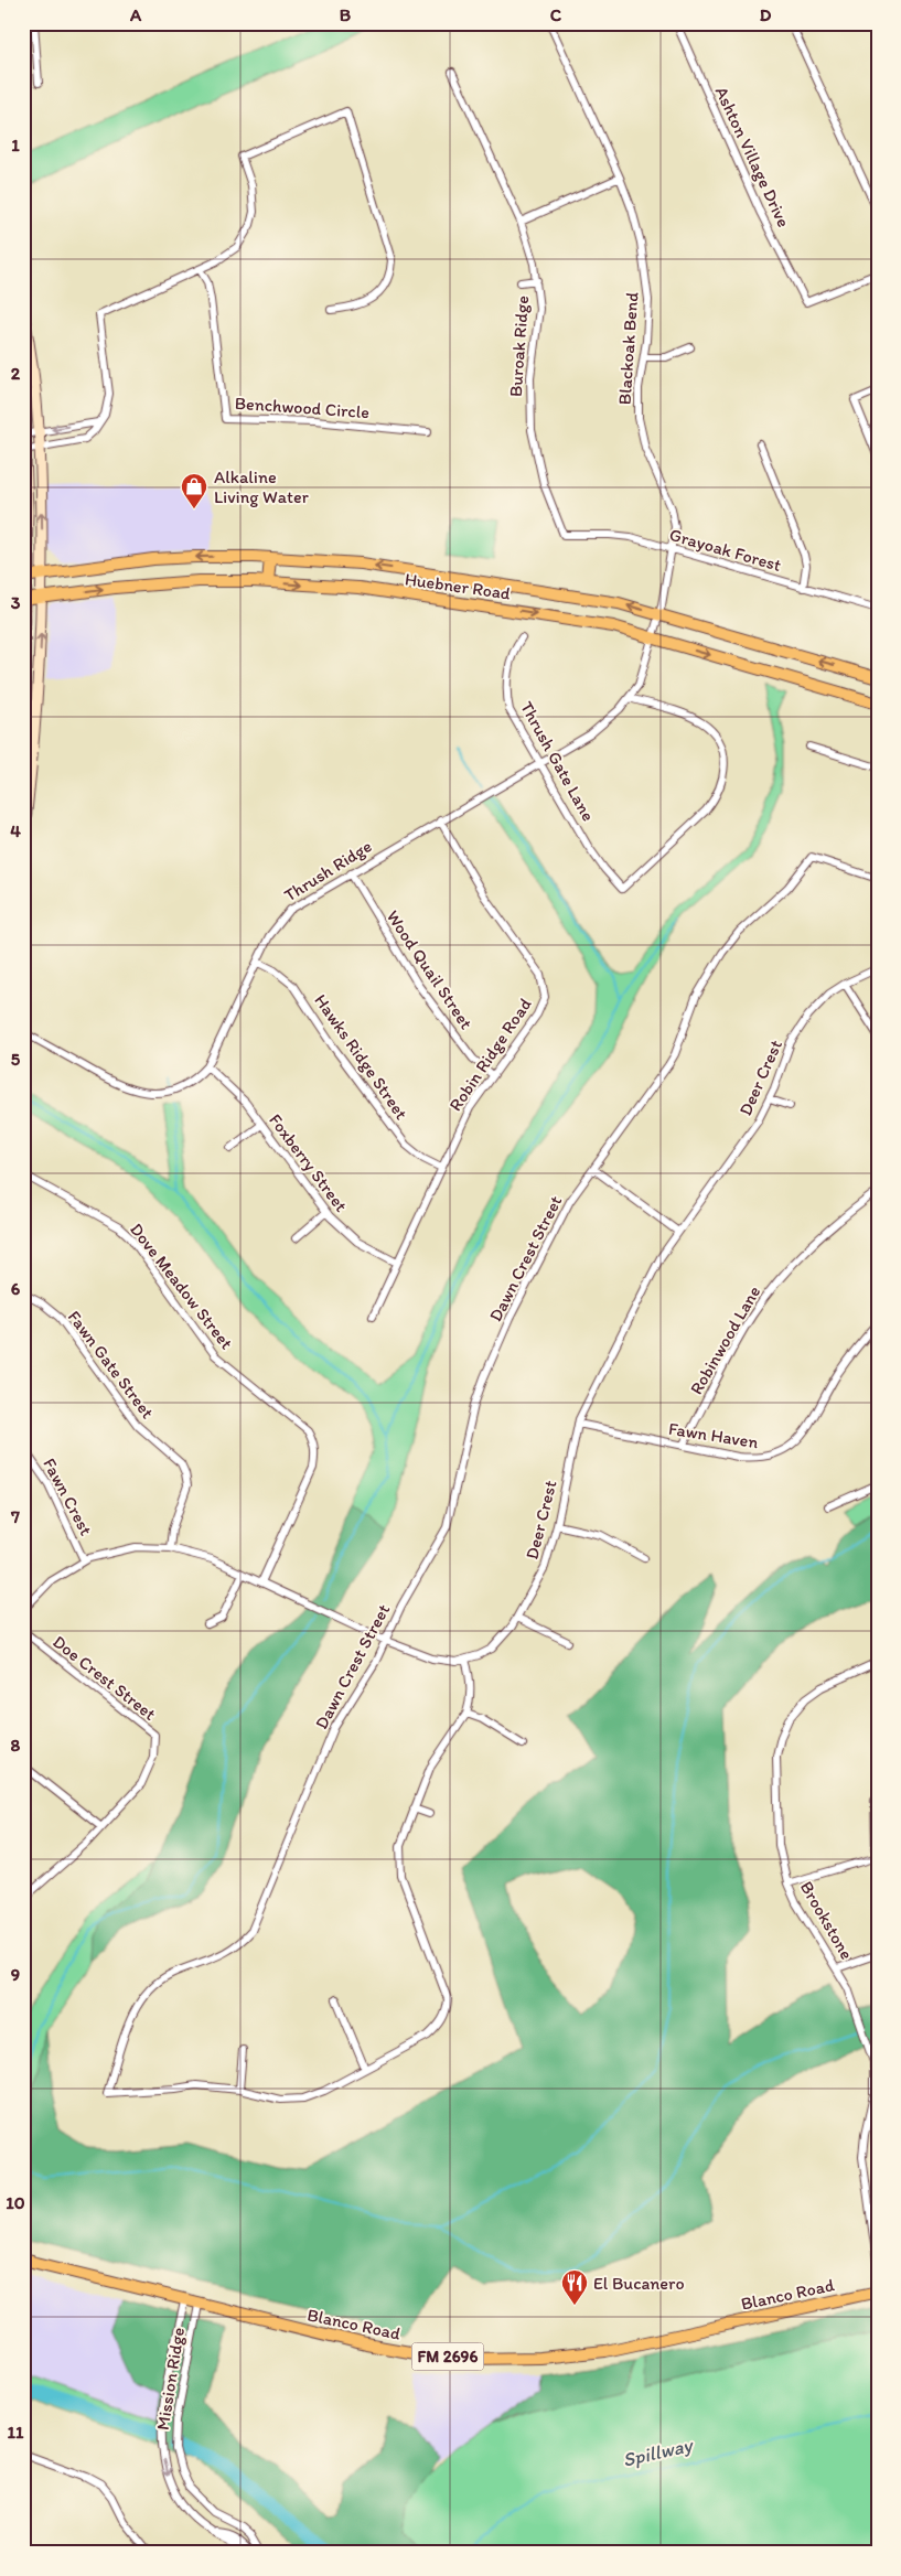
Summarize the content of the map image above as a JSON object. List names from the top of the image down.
{
  "streets": {
    "main road": ["Huebner Road", "Blanco Road", "FM 2696"],
    "street": [
      "Ashton Village Drive",
      "Buroak Ridge",
      "Blackoak Bend",
      "Benchwood Circle",
      "Grayoak Forest",
      "Thrush Gate Lane",
      "Thrush Ridge",
      "Wood Quail Street",
      "Robin Ridge Road",
      "Hawks Ridge Street",
      "Deer Crest",
      "Foxberry Street",
      "Dawn Crest Street",
      "Dove Meadow Street",
      "Robinwood Lane",
      "Fawn Gate Street",
      "Fawn Haven",
      "Fawn Crest",
      "Doe Crest Street",
      "Brookstone",
      "Mission Ridge"
    ]
  },
  "crossings": [
    ["Buroak Ridge", "Grayoak Forest"],
    ["Blackoak Bend", "Grayoak Forest"],
    ["Blackoak Bend", "Huebner Road"],
    ["Blackoak Bend", "Thrush Ridge"],
    ["Huebner Road", "Thrush Ridge"],
    ["Thrush Gate Lane", "Thrush Ridge"],
    ["Thrush Ridge", "Wood Quail Street"],
    ["Thrush Ridge", "Robin Ridge Road"],
    ["Thrush Ridge", "Hawks Ridge Street"],
    ["Thrush Ridge", "Foxberry Street"],
    ["Wood Quail Street", "Robin Ridge Road"],
    ["Robin Ridge Road", "Hawks Ridge Street"],
    ["Robin Ridge Road", "Foxberry Street"],
    ["Deer Crest", "Dawn Crest Street"],
    ["Deer Crest", "Dove Meadow Street"],
    ["Deer Crest", "Fawn Gate Street"],
    ["Deer Crest", "Fawn Haven"],
    ["Deer Crest", "Fawn Crest"],
    ["Robinwood Lane", "Fawn Haven"],
    ["Blanco Road", "Mission Ridge"]
  ],
  "water": ["Spillway"],
  "places": {
    "shop": ["Alkaline Living Water"],
    "restaurant": ["El Bucanero"]
  },
  "grid": {
    "columns": [
      "A",
      "B",
      "C",
      "D"
    ],
    "rows": [
      "1",
      "2",
      "3",
      "4",
      "5",
      "6",
      "7",
      "8",
      "9",
      "10",
      "11"
    ]
  }
}
